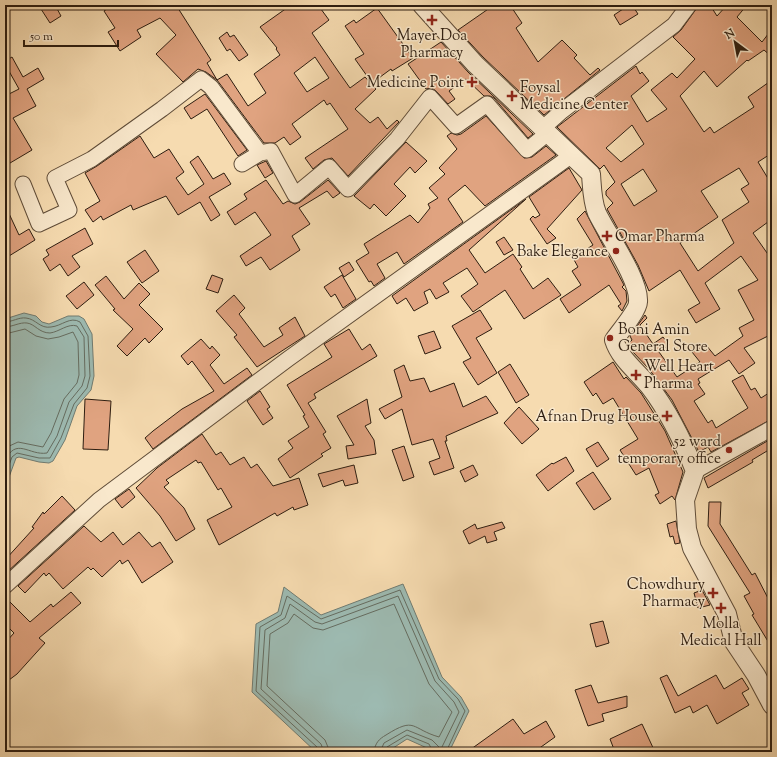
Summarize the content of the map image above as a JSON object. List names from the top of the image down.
{
  "places": {
    "health": [
      "Mayer Doa Pharmacy",
      "Medicine Point",
      "Foysal Medicine Center",
      "Omar Pharma",
      "Well Heart Pharma",
      "Afnan Drug House",
      "Chowdhury Pharmacy",
      "Molla Medical Hall"
    ],
    "other": ["Bake Elegance", "Boni Amin General Store", "52 ward temporary office"]
  },
  "scale_bar": "50 m",
  "north": "top left"
}
